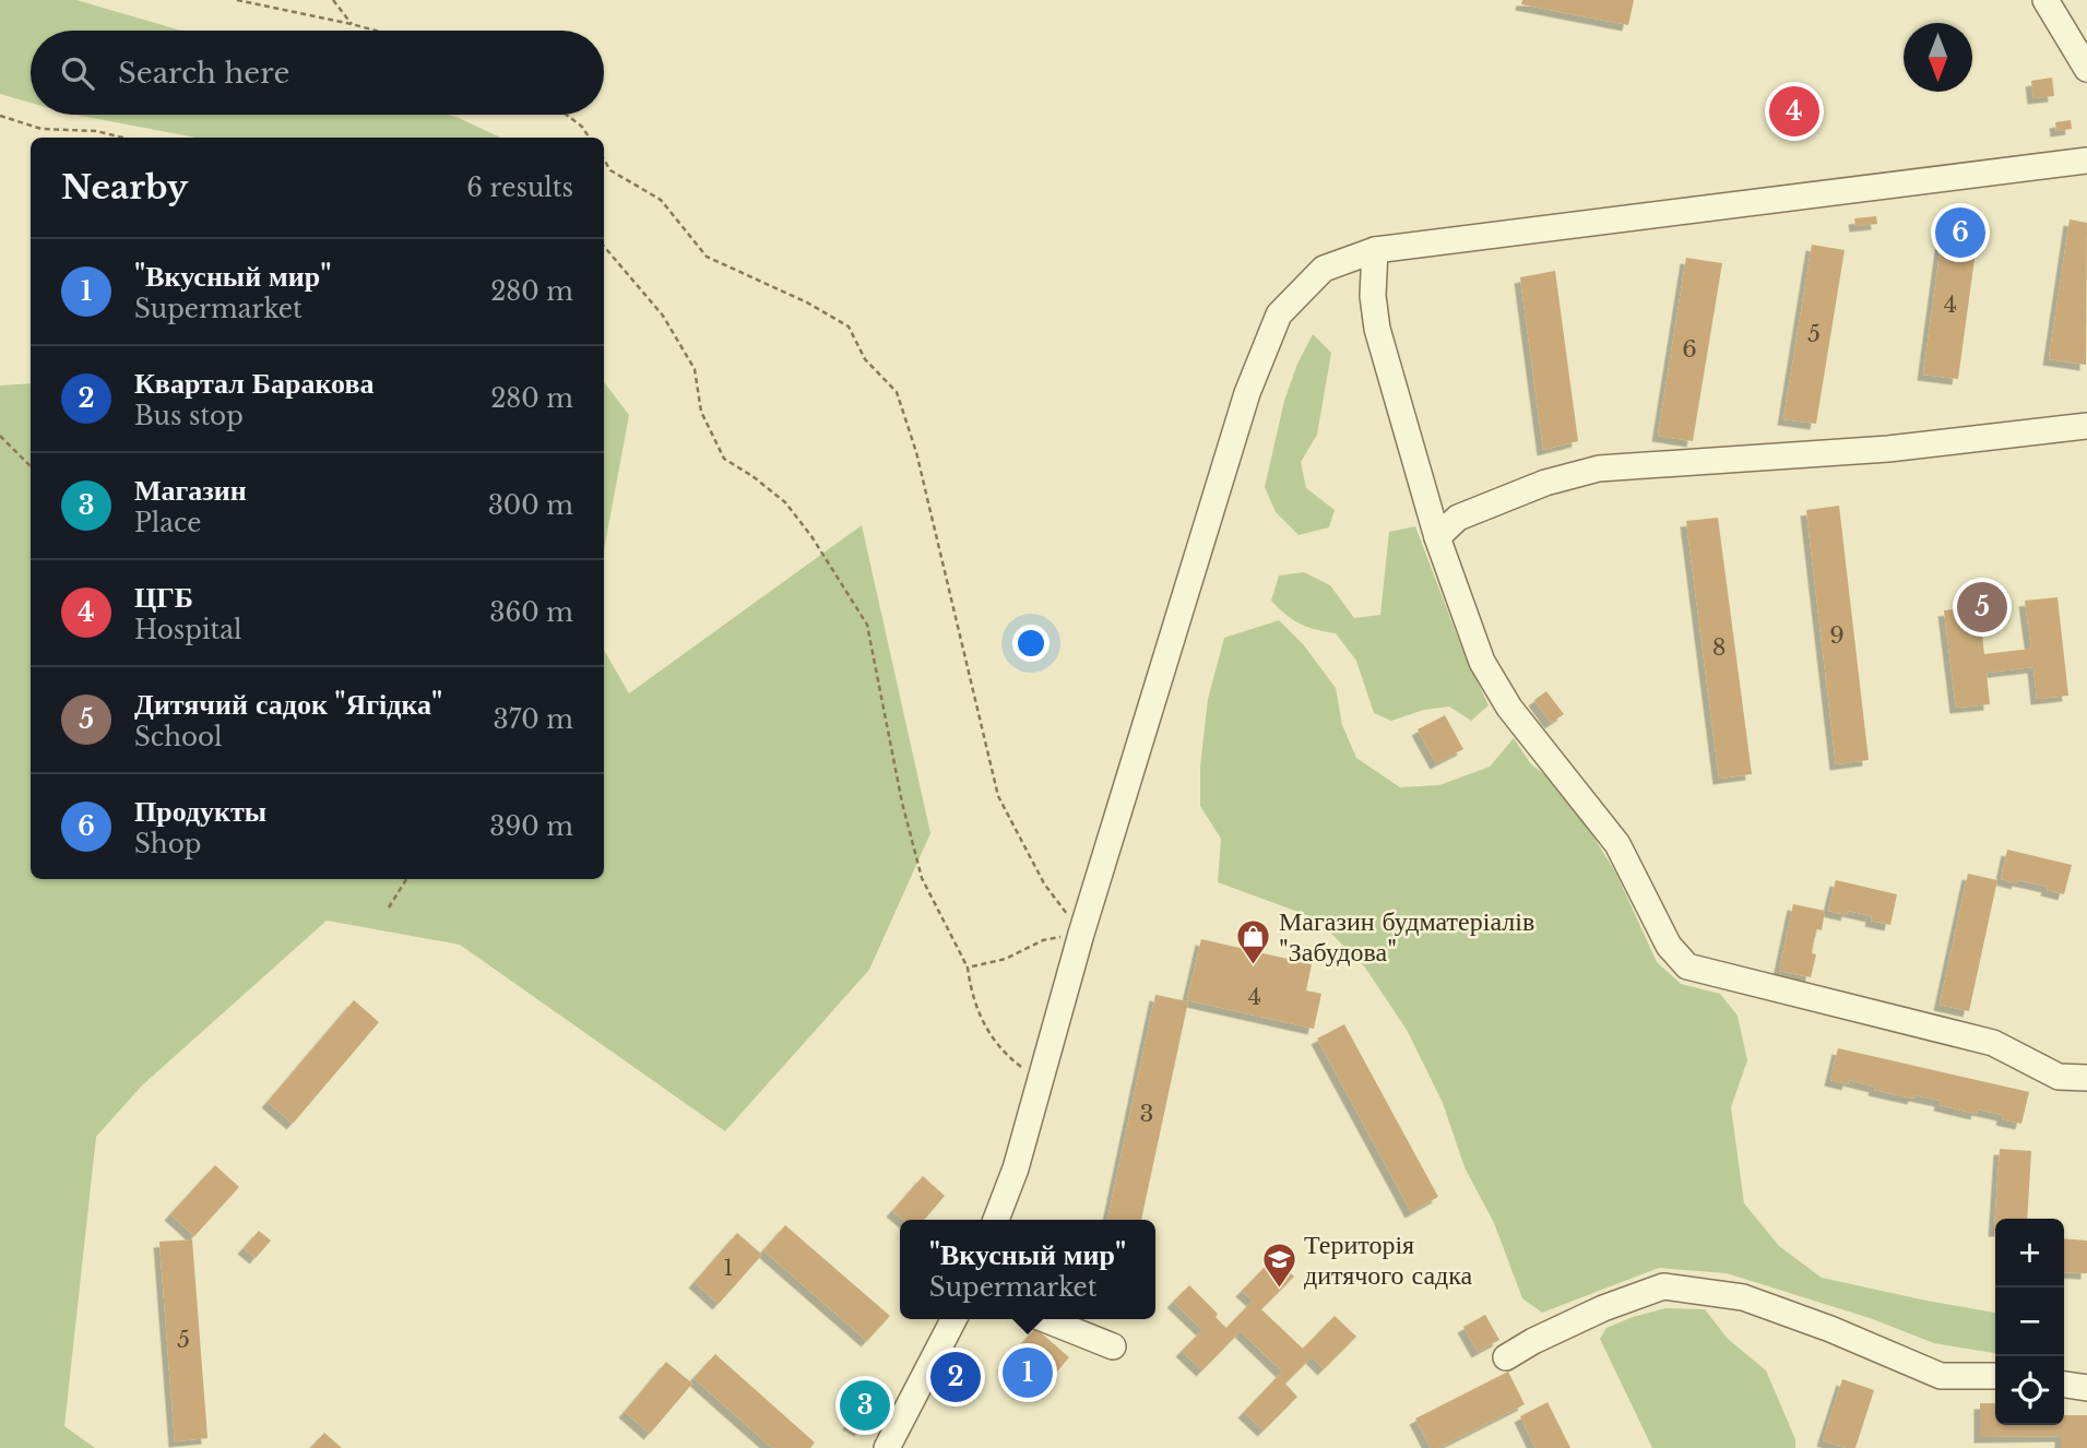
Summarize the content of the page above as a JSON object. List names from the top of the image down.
{
  "places": {
    "shop": ["Магазин будматеріалів \"Забудова\""],
    "school or university": ["Територія дитячого садка"]
  },
  "house_numbers": [
    "4",
    "5",
    "6",
    "9",
    "8",
    "4",
    "3",
    "1",
    "5"
  ],
  "north": "bottom",
  "page": {
    "search": "Search here",
    "pins": [
      "4",
      "6",
      "5",
      "1",
      "2",
      "3"
    ],
    "heading": ["Nearby", "6 results"],
    "list": [
      {
        "mark": "1",
        "name": "\"Вкусный мир\"",
        "note": "Supermarket",
        "value": "280 m"
      },
      {
        "mark": "2",
        "name": "Квартал Баракова",
        "note": "Bus stop",
        "value": "280 m"
      },
      {
        "mark": "3",
        "name": "Магазин",
        "note": "Place",
        "value": "300 m"
      },
      {
        "mark": "4",
        "name": "ЦГБ",
        "note": "Hospital",
        "value": "360 m"
      },
      {
        "mark": "5",
        "name": "Дитячий садок \"Ягідка\"",
        "note": "School",
        "value": "370 m"
      },
      {
        "mark": "6",
        "name": "Продукты",
        "note": "Shop",
        "value": "390 m"
      }
    ],
    "map_buttons": ["+", "−"],
    "popup": ["\"Вкусный мир\"", "Supermarket"]
  }
}
